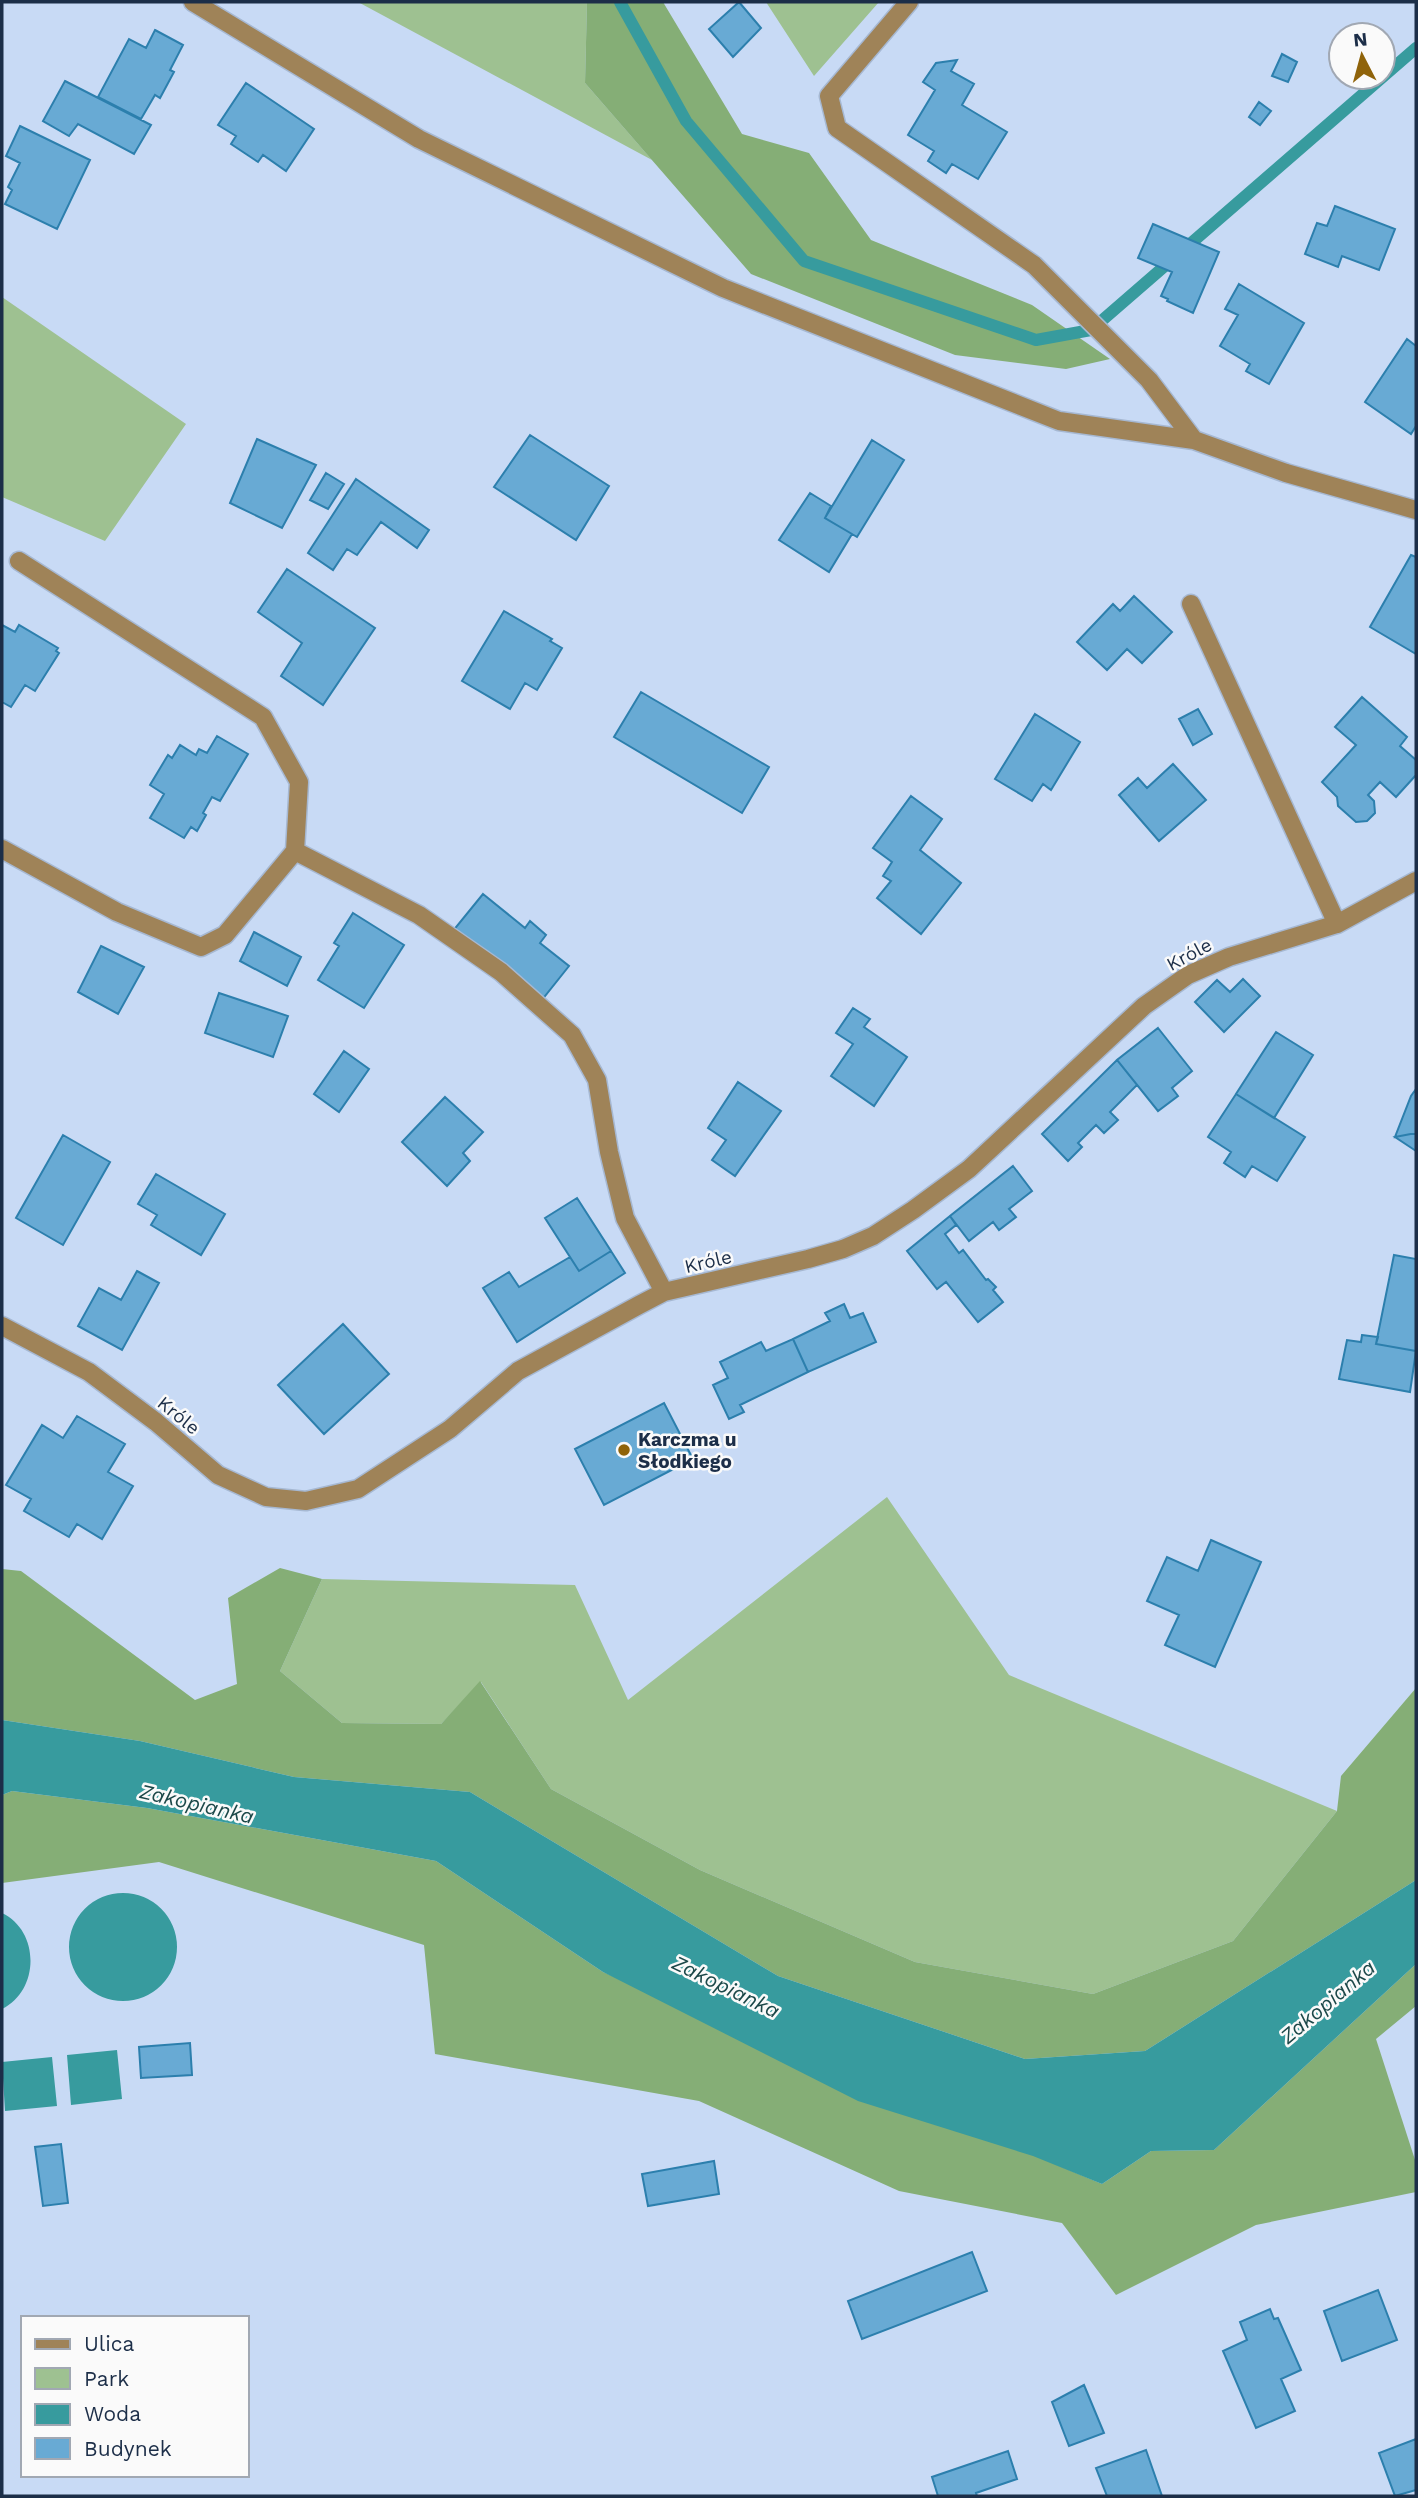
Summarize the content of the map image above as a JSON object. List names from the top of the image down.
{
  "streets": {
    "lane": ["Króle"]
  },
  "water": ["Zakopianka"],
  "places": ["Karczma u Słodkiego"],
  "legend": [
    "Ulica",
    "Park",
    "Woda",
    "Budynek"
  ],
  "north": "top"
}
